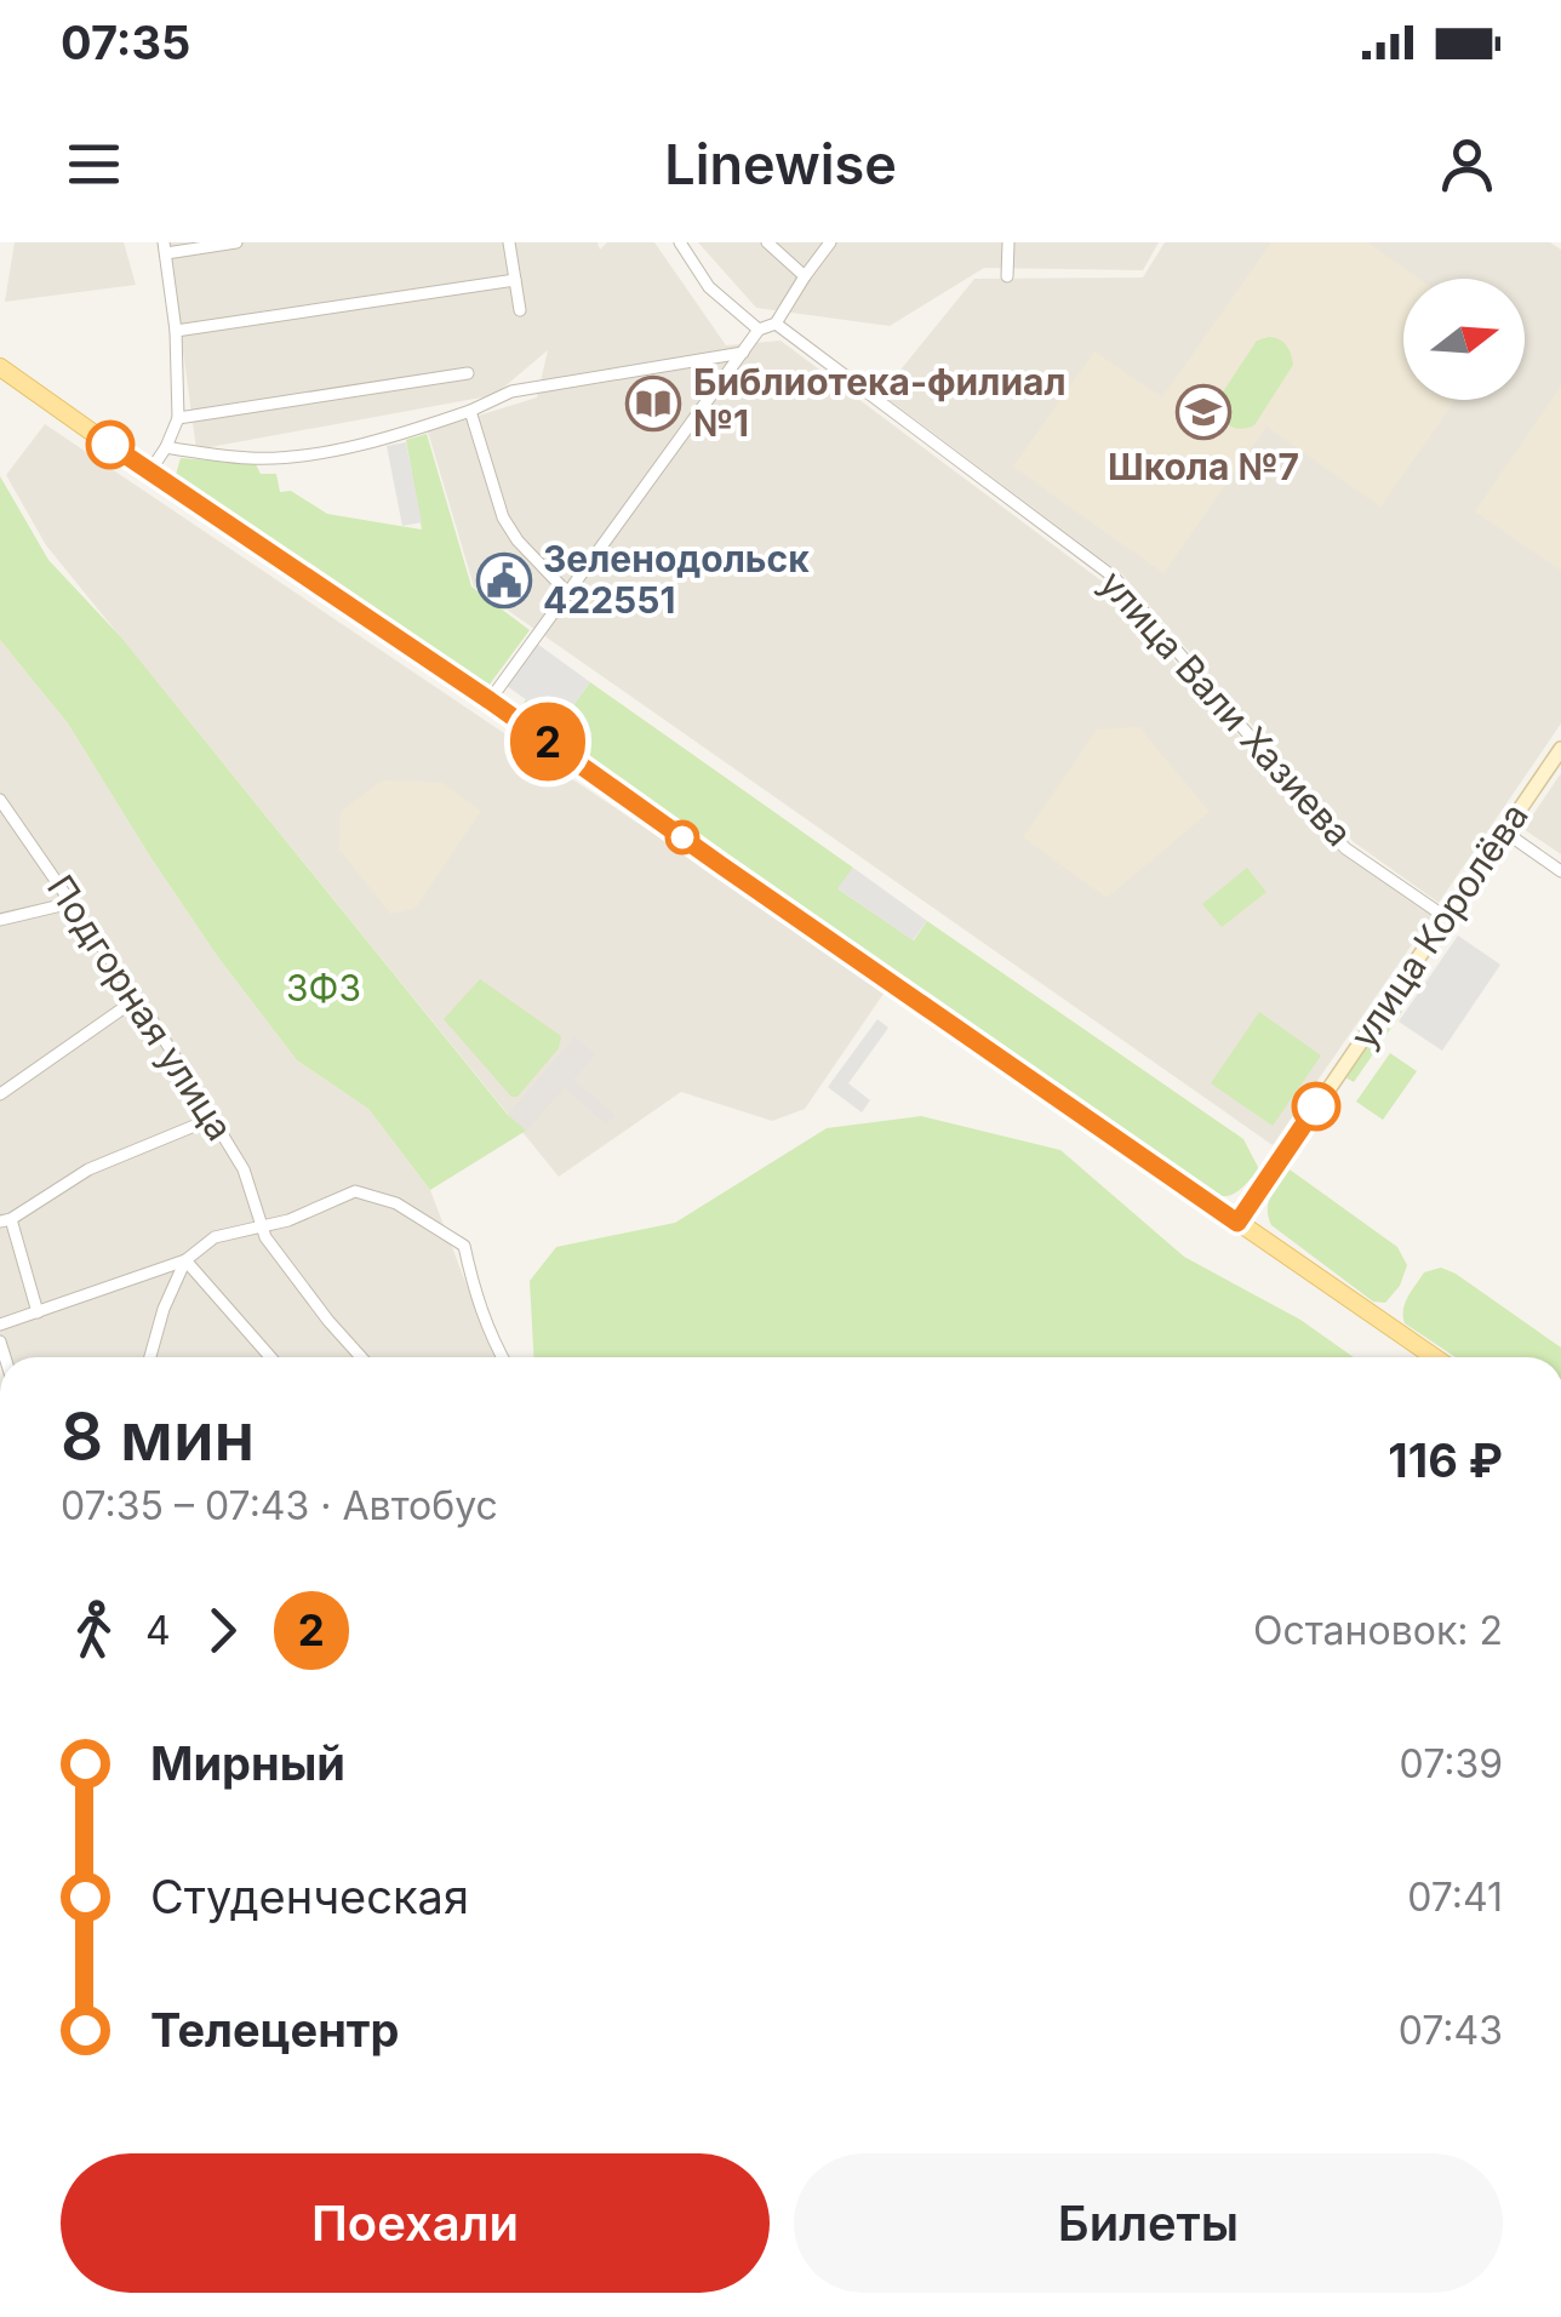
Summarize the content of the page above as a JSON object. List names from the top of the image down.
{
  "streets": {
    "street": ["улица Вали Хазиева", "улица Королёва", "Подгорная улица"]
  },
  "crossings": [
    ["улица Вали Хазиева", "улица Королёва"]
  ],
  "parks": ["ЗФЗ"],
  "places": {
    "library": ["Библиотека-филиал №1"],
    "school or university": ["Школа №7"],
    "public building": ["Зеленодольск 422551"]
  },
  "lines": ["bus line 2"],
  "north": "right",
  "page": {
    "status": "07:35",
    "header": "Linewise",
    "on_map": "2",
    "heading": ["8 мин", "07:35 – 07:43 · Автобус", "116 ₽"],
    "legs": ["4", "2", "Остановок: 2"],
    "list": [
      {
        "name": "Мирный",
        "value": "07:39"
      },
      {
        "name": "Студенческая",
        "value": "07:41"
      },
      {
        "name": "Телецентр",
        "value": "07:43"
      }
    ],
    "buttons": ["Поехали", "Билеты"]
  }
}
